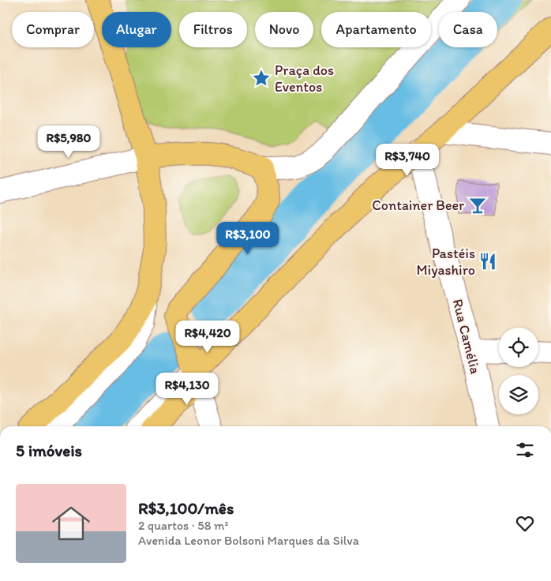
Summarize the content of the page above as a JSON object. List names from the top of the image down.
{
  "streets": {
    "street": ["Rua Camélia"]
  },
  "places": {
    "place": ["Praça dos Eventos"],
    "bar": ["Container Beer"],
    "restaurant": ["Pastéis Miyashiro"]
  },
  "page": {
    "chip": [
      "Comprar",
      "Alugar",
      "Filtros",
      "Novo",
      "Apartamento",
      "Casa"
    ],
    "price": [
      "R$5,980",
      "R$3,740",
      "R$3,100",
      "R$4,420",
      "R$4,130"
    ],
    "heading": "5 imóveis",
    "list": [
      {
        "name": "R$3,100/mês",
        "note": "2 quartos · 58 m² · Avenida Leonor Bolsoni Marques da Silva"
      }
    ]
  }
}
